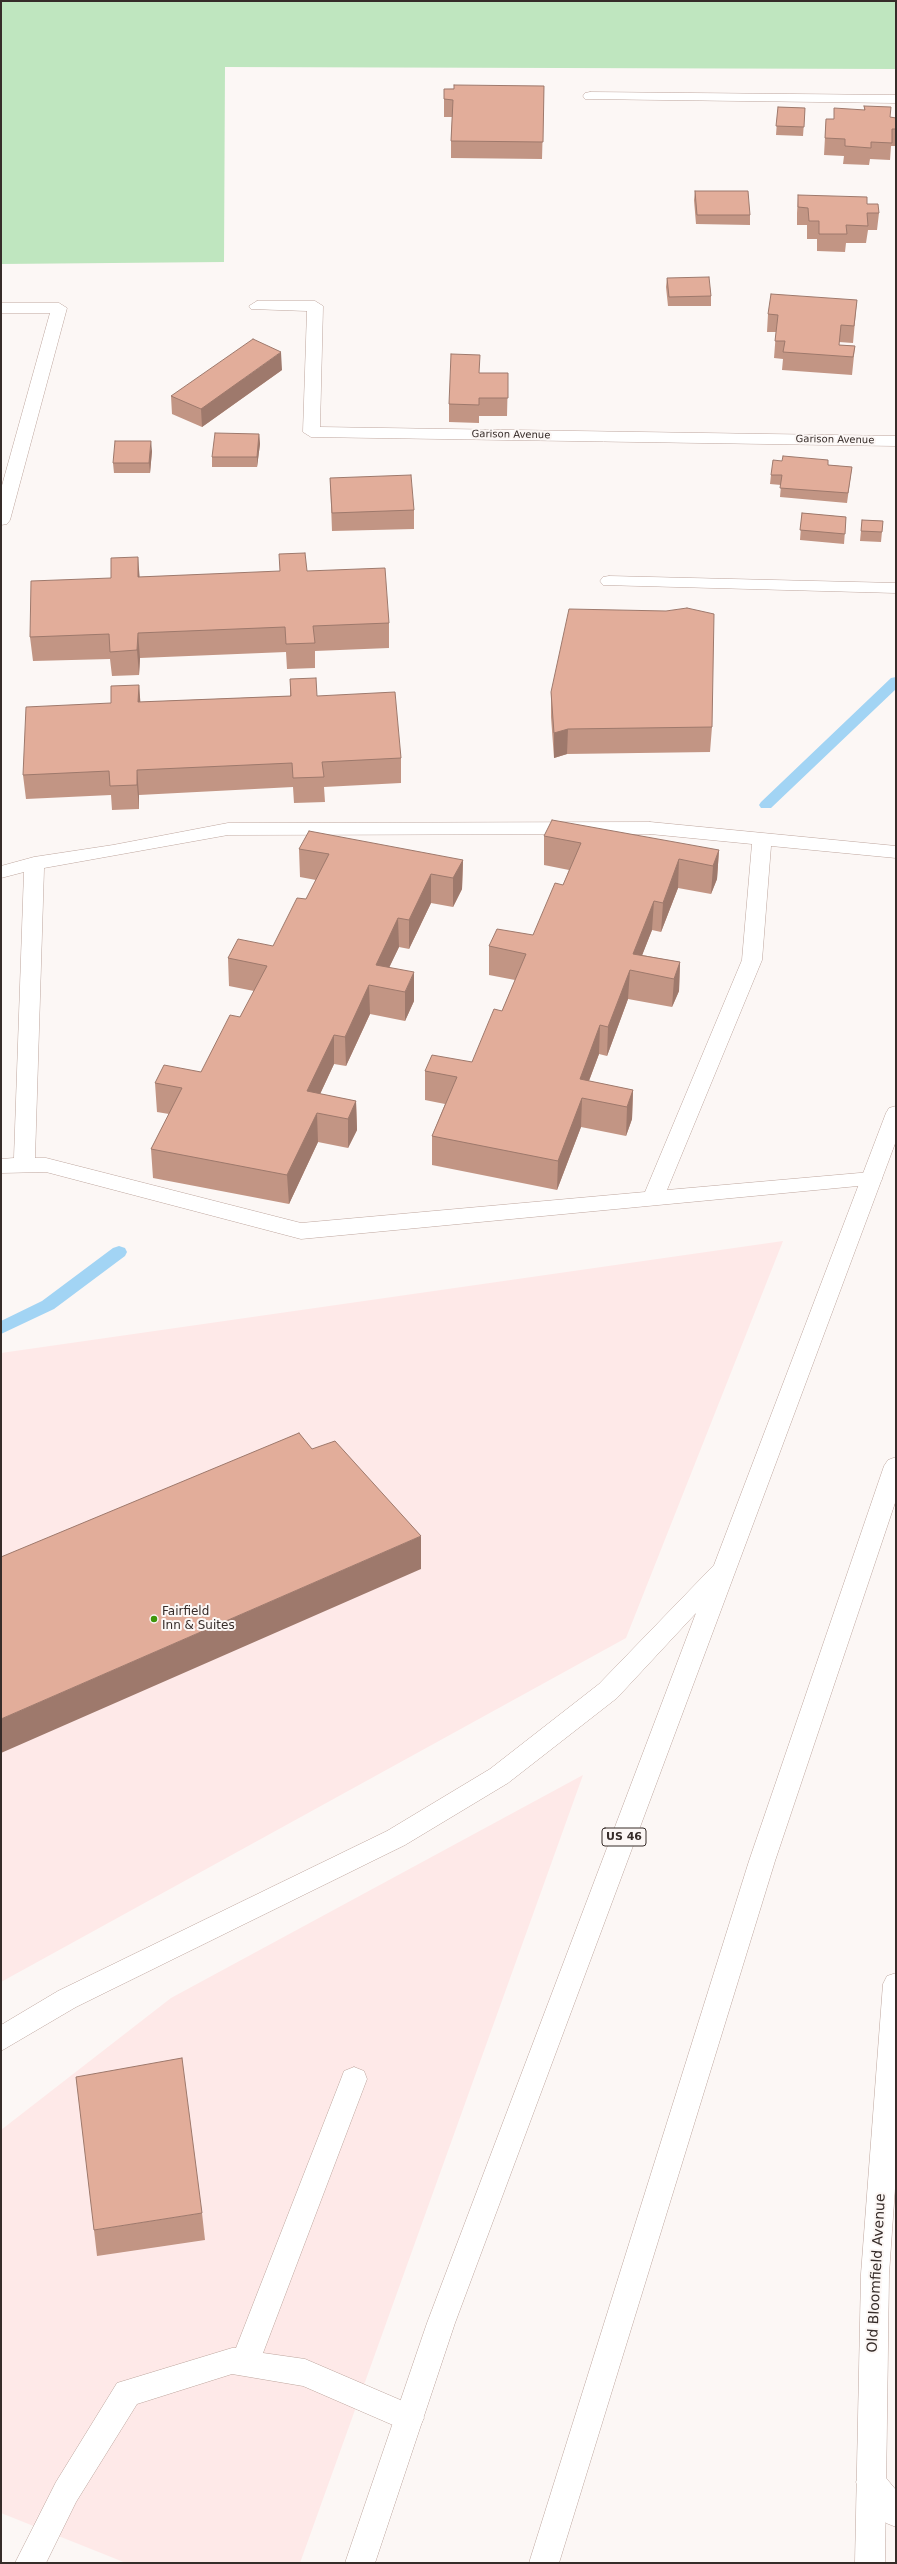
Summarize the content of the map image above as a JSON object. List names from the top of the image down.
{
  "streets": {
    "main road": ["Garison Avenue", "US 46", "Old Bloomfield Avenue"]
  },
  "places": ["Fairfield Inn & Suites"]
}
